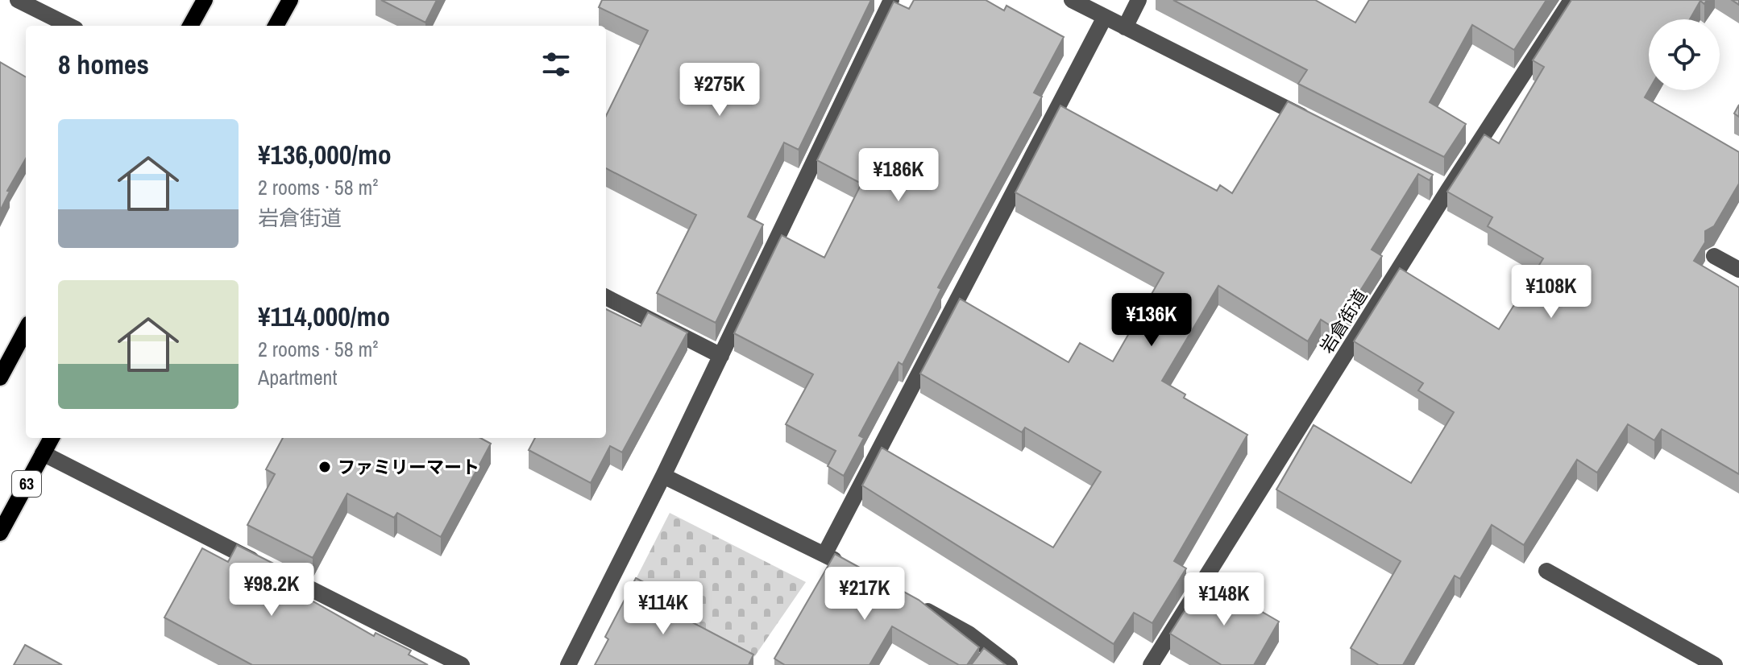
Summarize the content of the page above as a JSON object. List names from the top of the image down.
{
  "streets": {
    "main road": ["63"],
    "street": ["岩倉街道"]
  },
  "places": ["ファミリーマート"],
  "page": {
    "heading": "8 homes",
    "price": [
      "¥275K",
      "¥186K",
      "¥108K",
      "¥136K",
      "¥98.2K",
      "¥217K",
      "¥148K",
      "¥114K"
    ],
    "list": [
      {
        "name": "¥136,000/mo",
        "note": "2 rooms · 58 m² · 岩倉街道"
      },
      {
        "name": "¥114,000/mo",
        "note": "2 rooms · 58 m² · Apartment"
      }
    ]
  }
}
